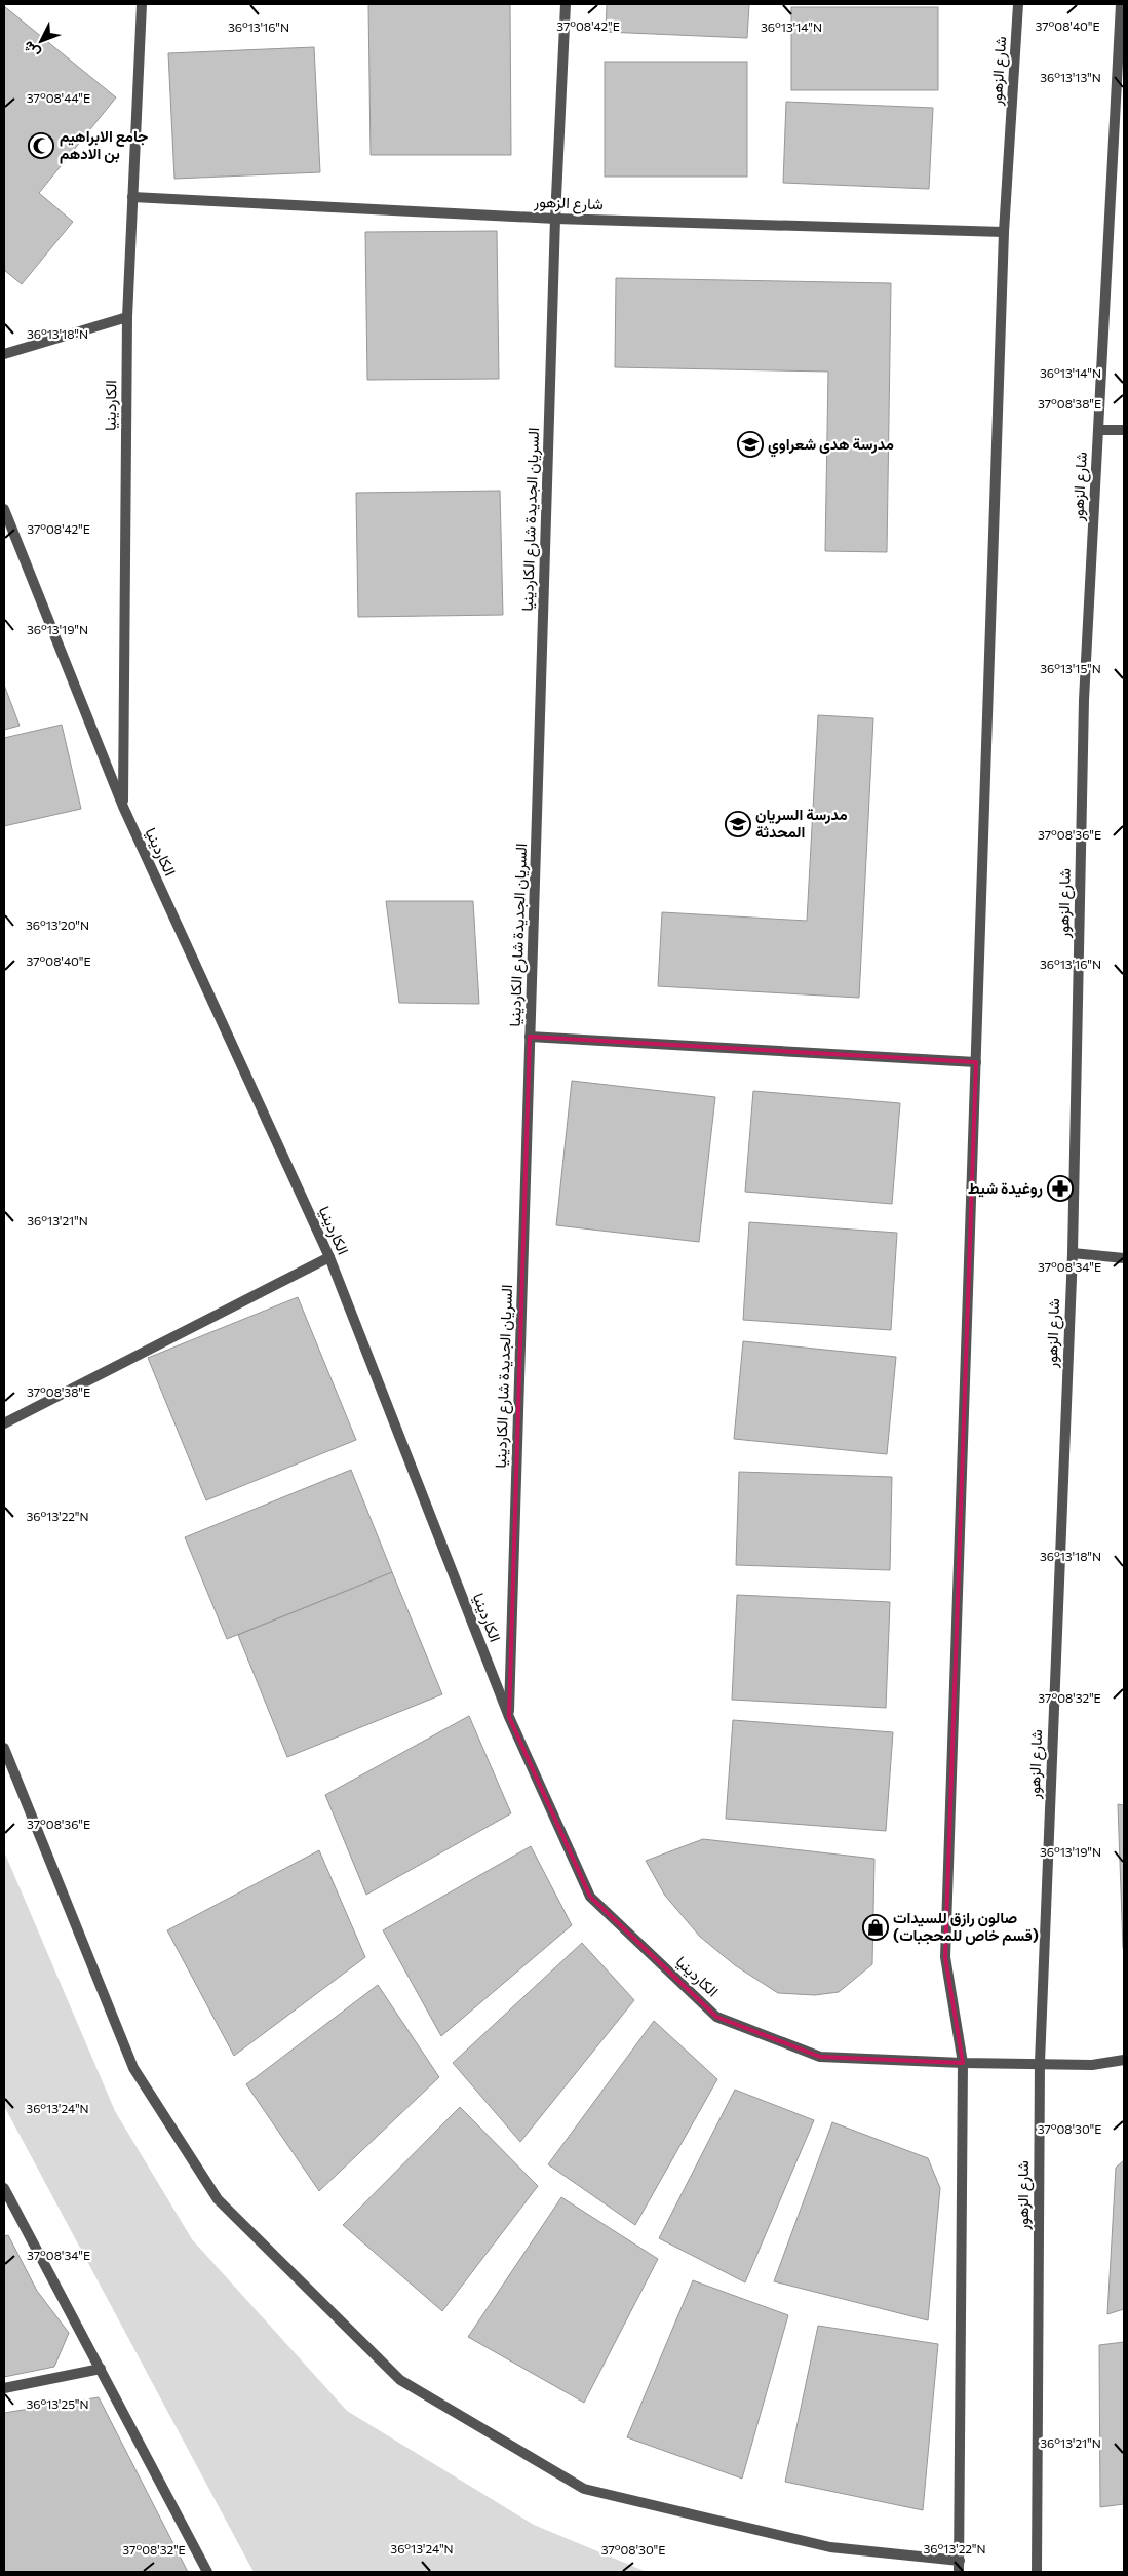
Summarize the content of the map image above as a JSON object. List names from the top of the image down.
{
  "streets": {
    "street": ["شارع الزهور", "الكاردينيا", "السريان الجديدة شارع الكاردينيا"]
  },
  "crossings": [
    ["شارع الزهور", "الكاردينيا"],
    ["شارع الزهور", "السريان الجديدة شارع الكاردينيا"],
    ["الكاردينيا", "السريان الجديدة شارع الكاردينيا"]
  ],
  "places": {
    "mosque": ["جامع الابراهيم بن الادهم"],
    "school or university": ["مدرسة هدى شعراوي", "مدرسة السريان المحدثة"],
    "pharmacy": ["روغيدة شيط"],
    "shop": ["صالون رازق للسيدات (قسم خاص للمحجبات)"]
  },
  "north": "bottom left",
  "coordinates": [
    "37°08'42\"E",
    "37°08'40\"E",
    "36°13'16\"N",
    "36°13'14\"N",
    "36°13'13\"N",
    "37°08'44\"E",
    "36°13'18\"N",
    "37°08'38\"E",
    "36°13'19\"N",
    "36°13'15\"N",
    "37°08'36\"E",
    "36°13'20\"N",
    "36°13'21\"N",
    "37°08'34\"E",
    "36°13'22\"N",
    "37°08'32\"E",
    "36°13'24\"N",
    "37°08'30\"E",
    "36°13'25\"N"
  ]
}
